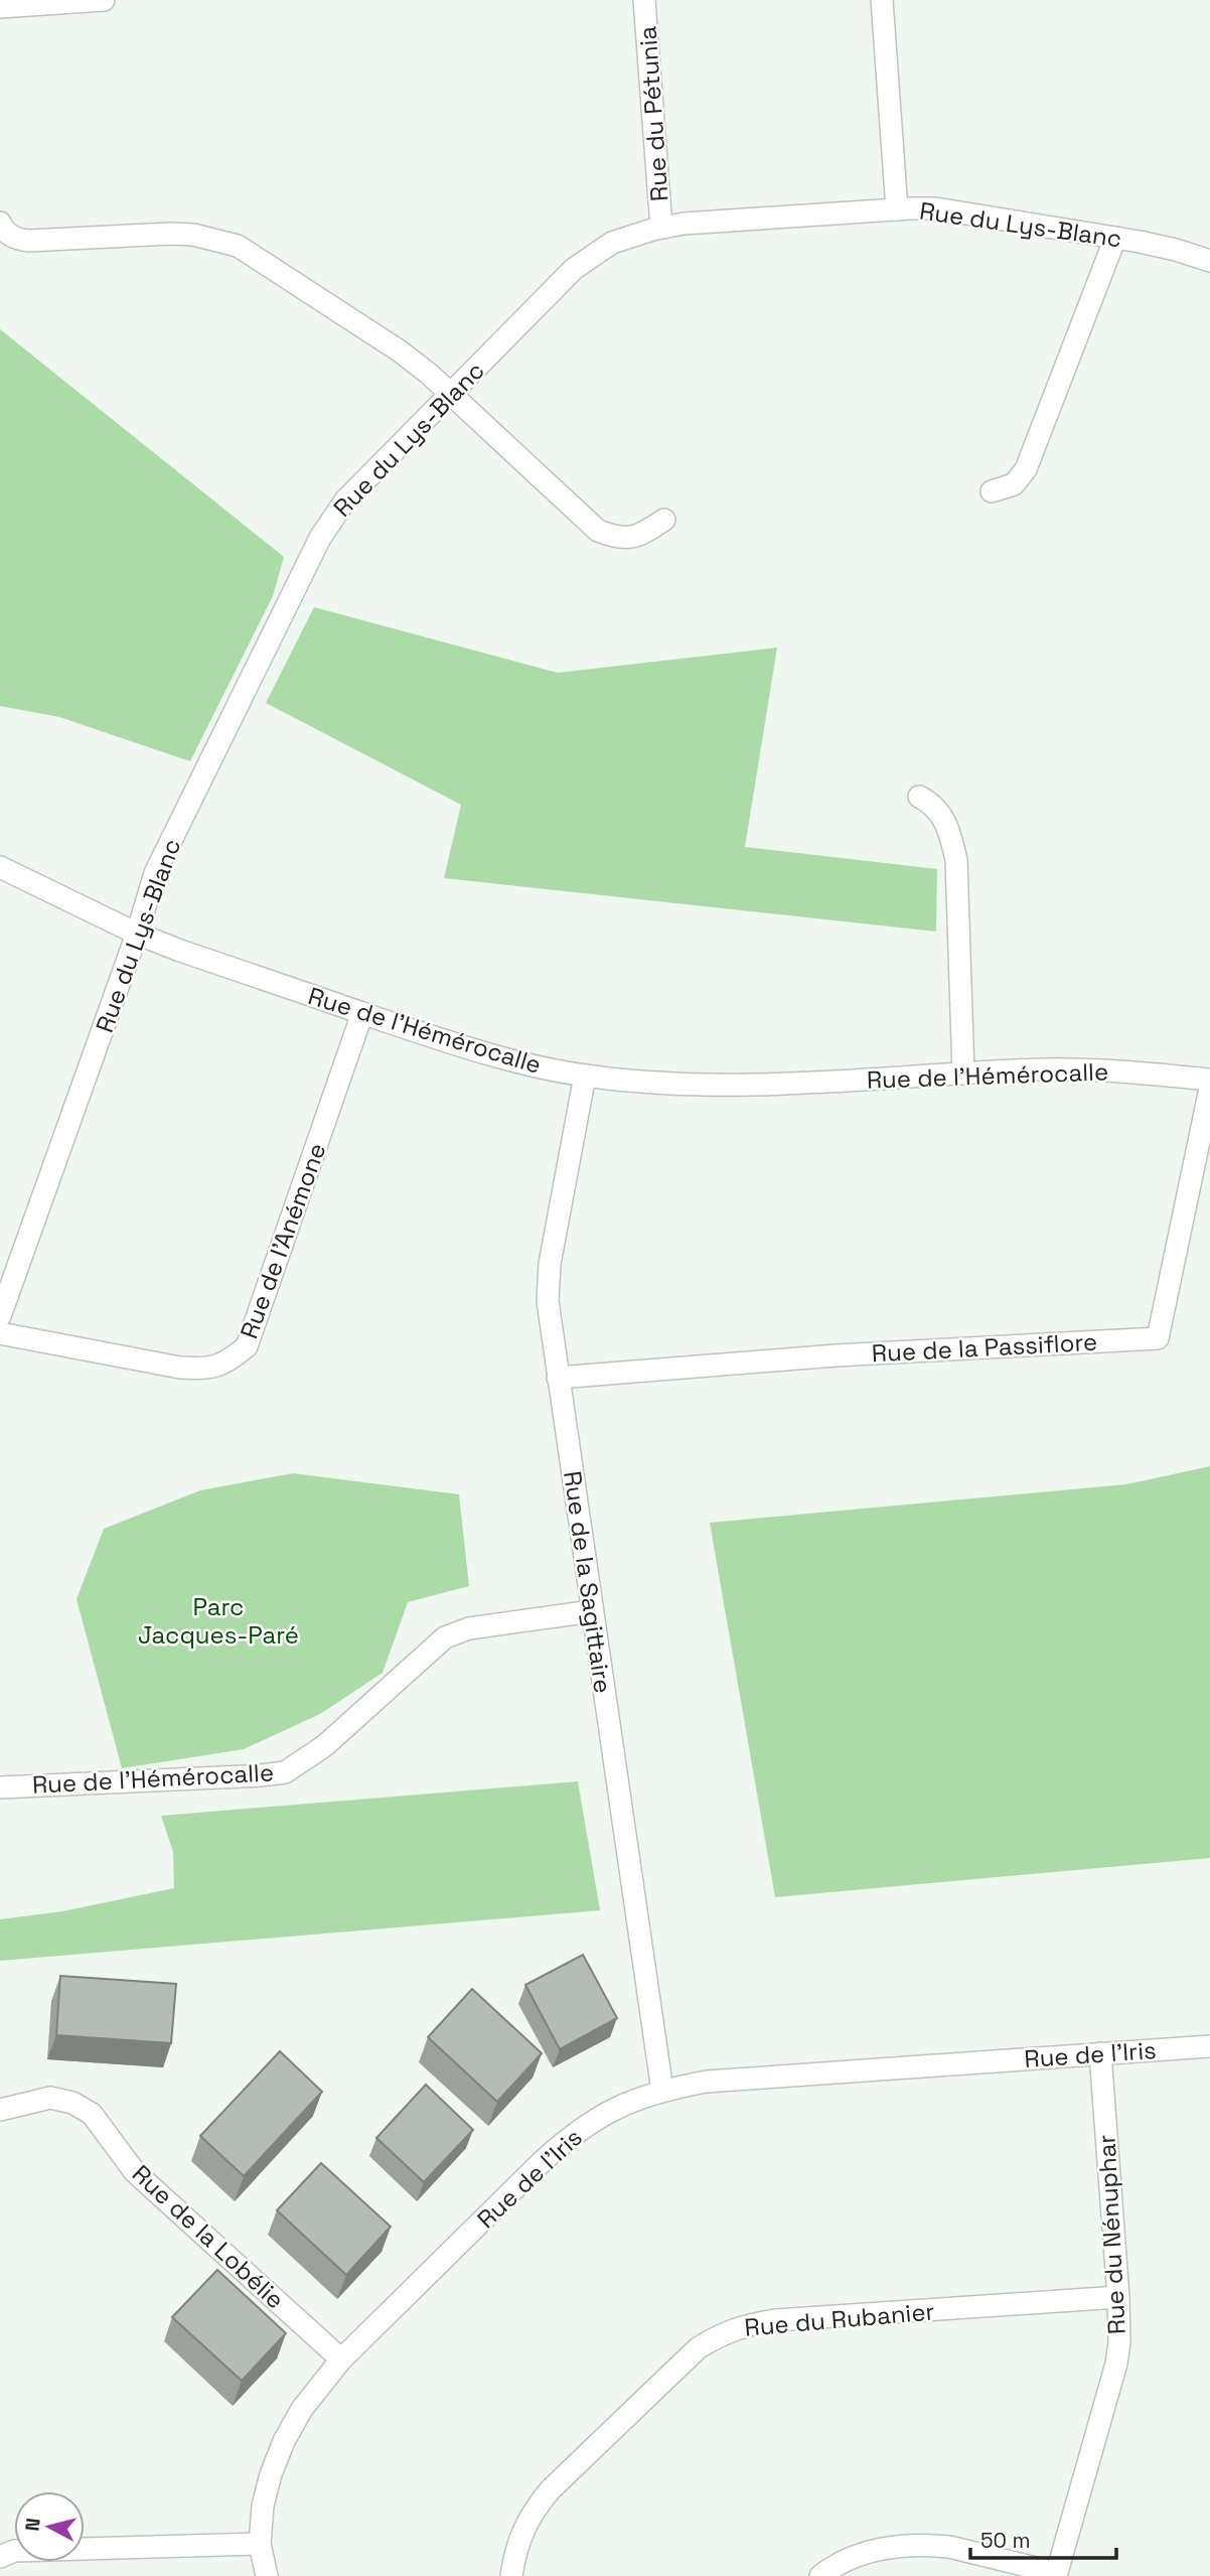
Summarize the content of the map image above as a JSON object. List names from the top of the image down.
{
  "streets": {
    "street": [
      "Rue du Pétunia",
      "Rue du Lys-Blanc",
      "Rue de l'Hémérocalle",
      "Rue de l'Anémone",
      "Rue de la Passiflore",
      "Rue de la Sagittaire",
      "Rue de l'Iris",
      "Rue du Nénuphar",
      "Rue de la Lobélie",
      "Rue du Rubanier"
    ]
  },
  "crossings": [
    ["Rue du Pétunia", "Rue du Lys-Blanc"],
    ["Rue du Lys-Blanc", "Rue de l'Hémérocalle"],
    ["Rue de l'Hémérocalle", "Rue de l'Anémone"],
    ["Rue de l'Hémérocalle", "Rue de la Sagittaire"],
    ["Rue de la Passiflore", "Rue de la Sagittaire"],
    ["Rue de la Sagittaire", "Rue de l'Iris"],
    ["Rue de l'Iris", "Rue du Nénuphar"],
    ["Rue de l'Iris", "Rue de la Lobélie"],
    ["Rue du Nénuphar", "Rue du Rubanier"]
  ],
  "parks": ["Parc Jacques-Paré"],
  "scale_bar": "50 m",
  "north": "left"
}
